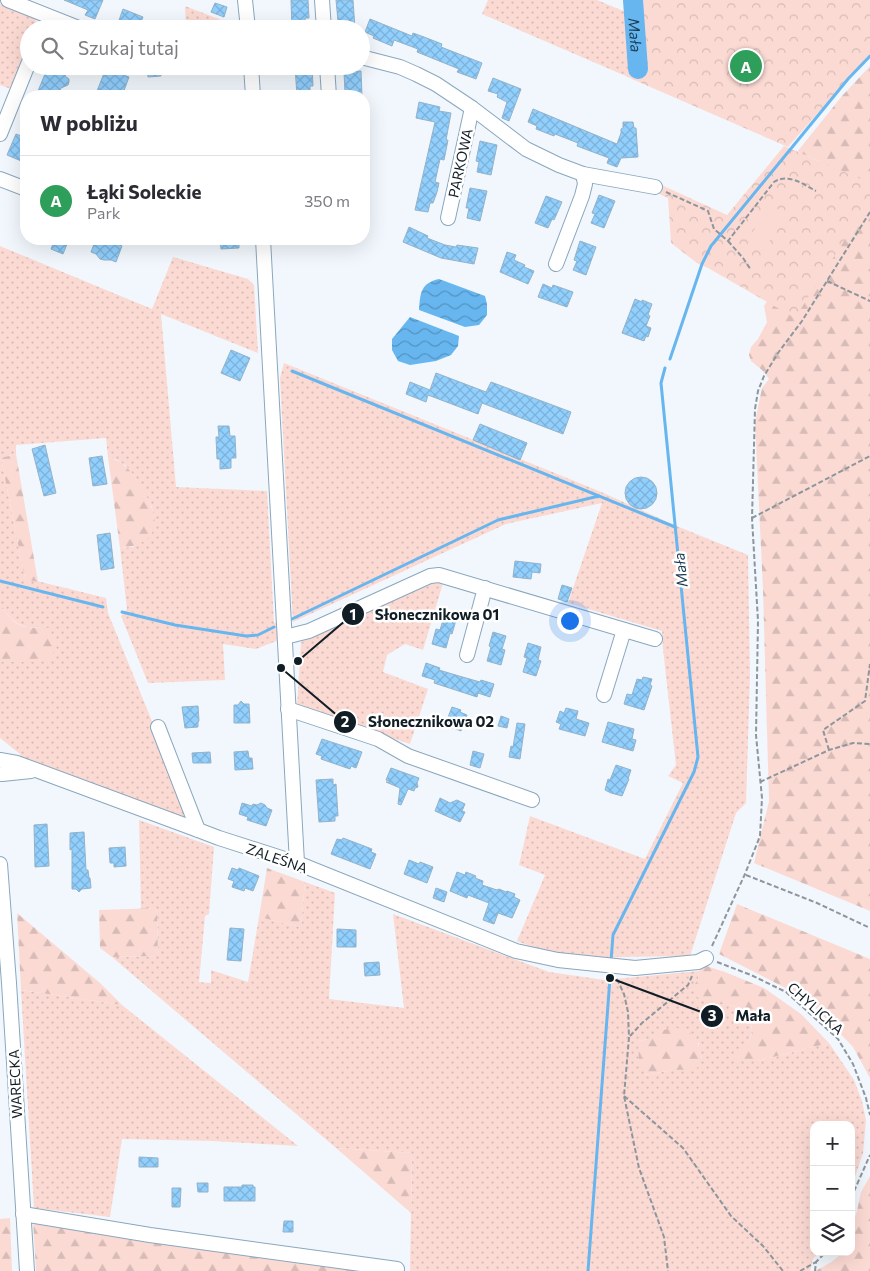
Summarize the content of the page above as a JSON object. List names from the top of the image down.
{
  "streets": {
    "street": ["PARKOWA", "ZALEŚNA", "WARECKA"],
    "path": ["CHYLICKA"]
  },
  "crossings": [
    ["ZALEŚNA", "CHYLICKA"]
  ],
  "water": ["Mała"],
  "places": ["Słonecznikowa 01", "Słonecznikowa 02", "Mała"],
  "page": {
    "search": "Szukaj tutaj",
    "pins": "A",
    "heading": "W pobliżu",
    "list": [
      {
        "mark": "A",
        "name": "Łąki Soleckie",
        "note": "Park",
        "value": "350 m"
      }
    ],
    "map_buttons": ["+", "−"]
  }
}
